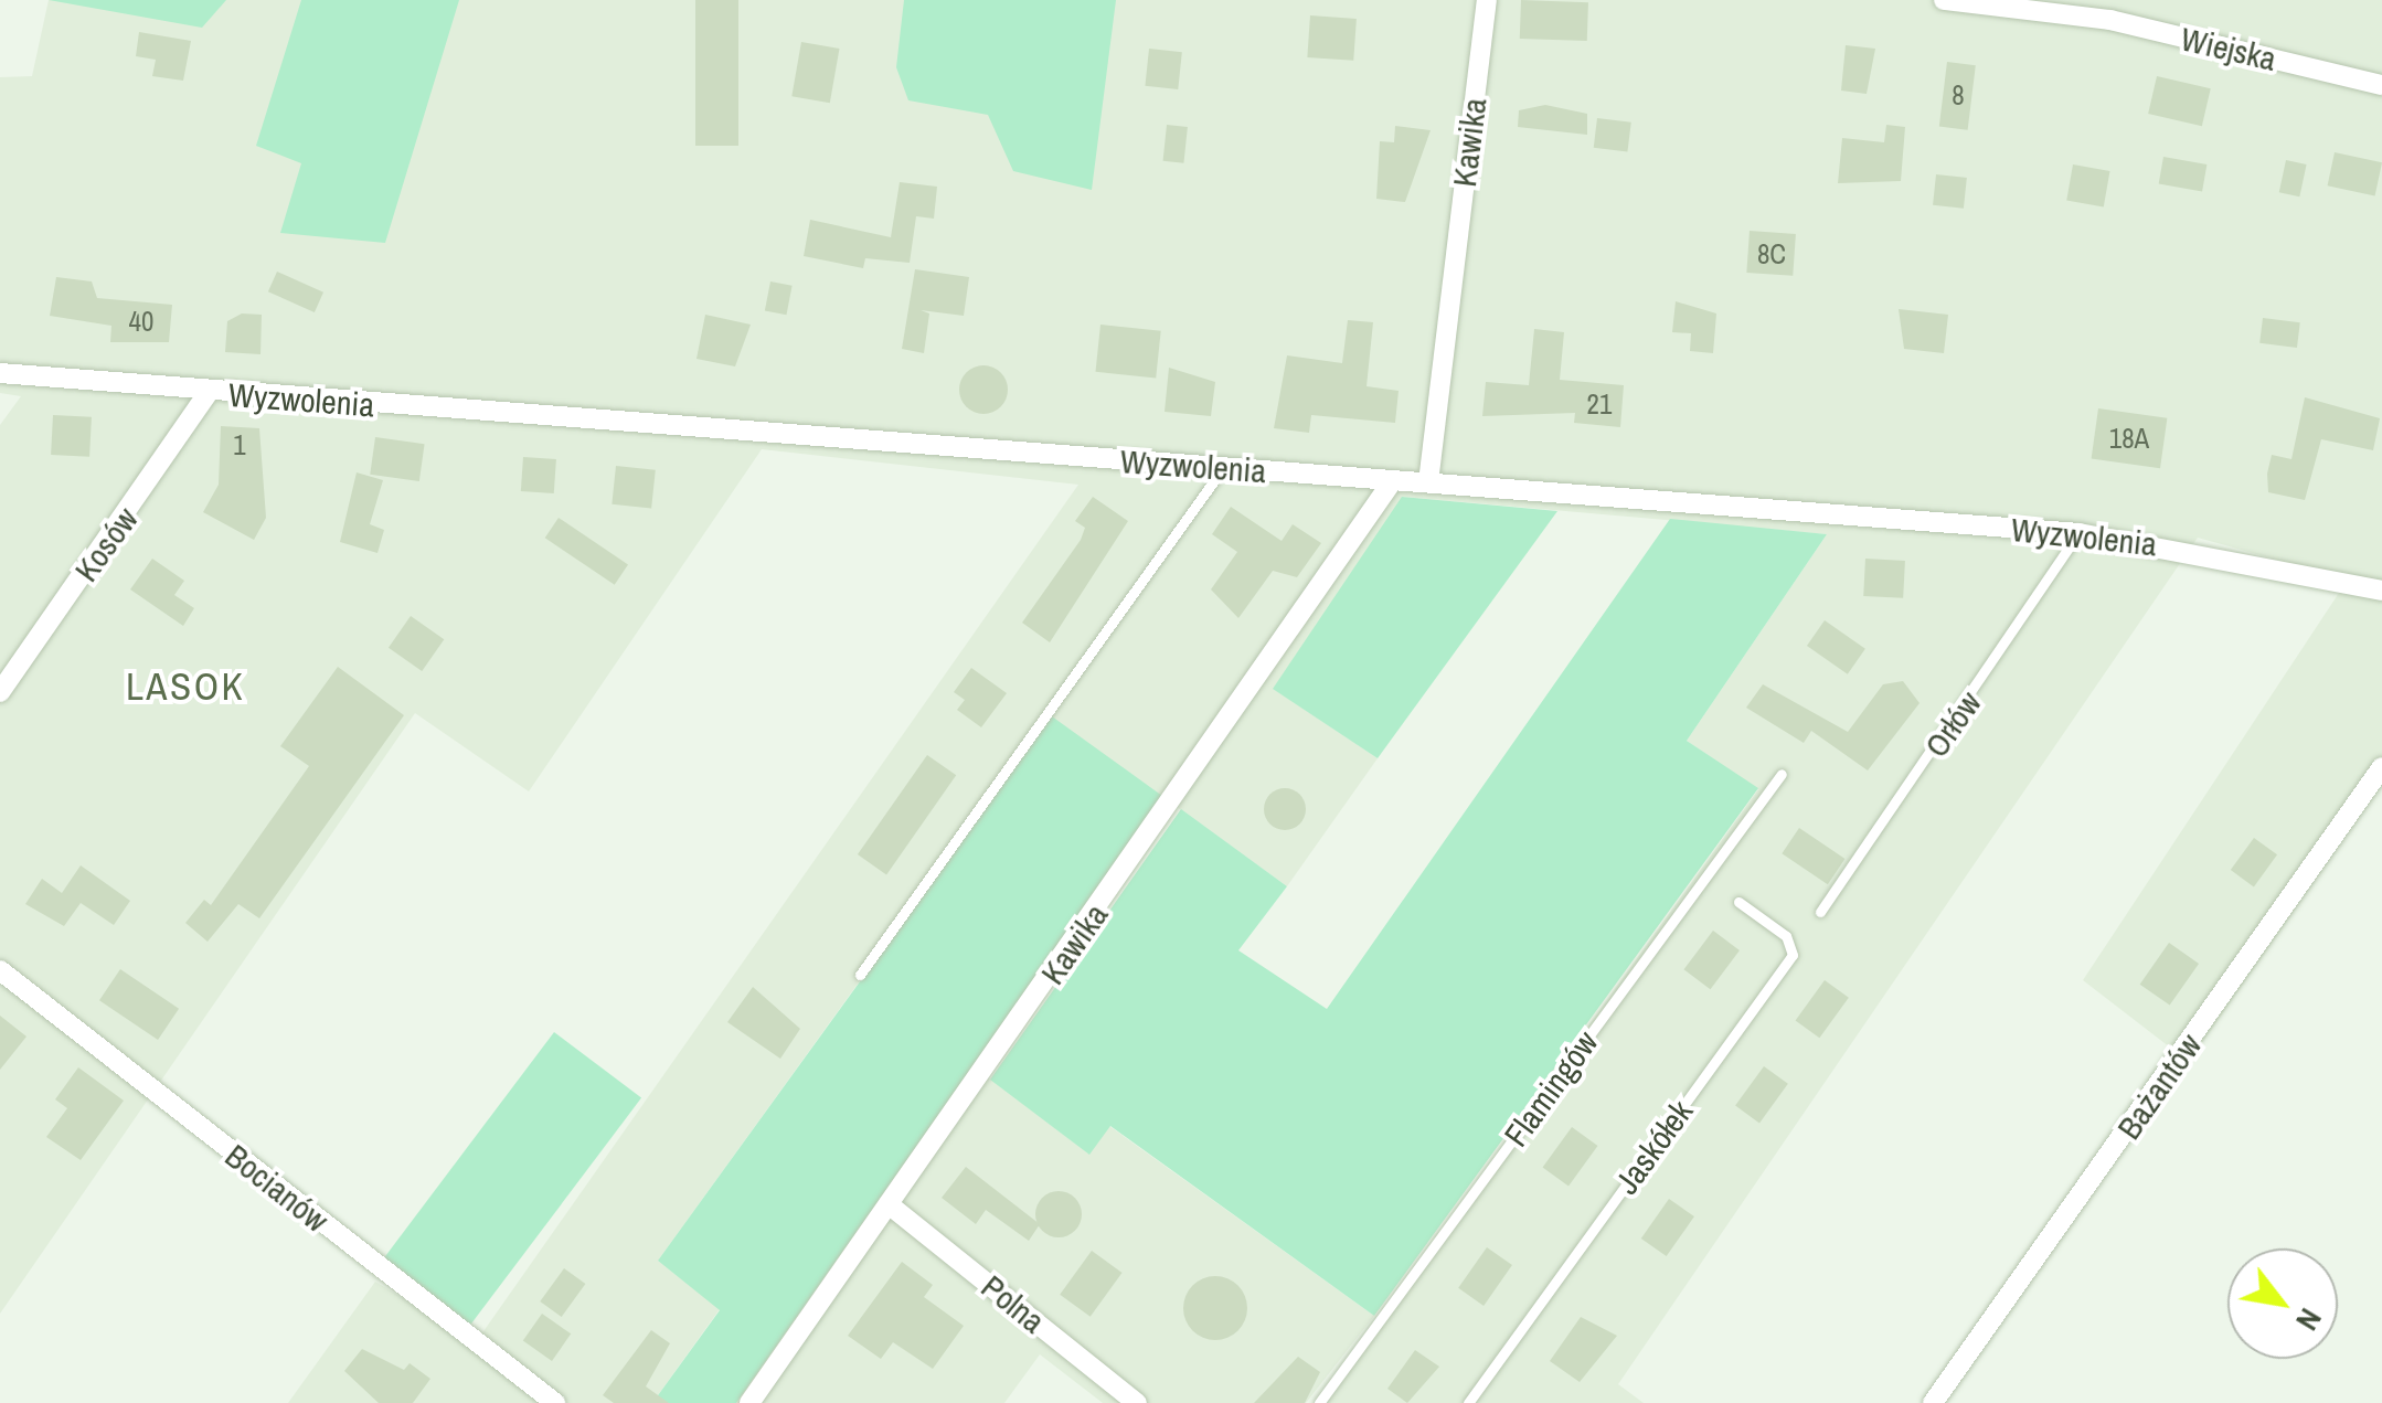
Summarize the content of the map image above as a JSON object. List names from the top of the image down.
{
  "streets": {
    "street": [
      "Wiejska",
      "Kawika",
      "Wyzwolenia",
      "Kosów",
      "Bażantów",
      "Bocianów",
      "Polna"
    ],
    "lane": ["Orłów", "Flamingów", "Jaskółek"]
  },
  "crossings": [
    ["Kawika", "Wyzwolenia"],
    ["Kawika", "Polna"],
    ["Wyzwolenia", "Kosów"],
    ["Wyzwolenia", "Orłów"]
  ],
  "districts": ["LASOK"],
  "house_numbers": [
    "8",
    "8C",
    "40",
    "21",
    "18A",
    "1"
  ],
  "north": "bottom right"
}
